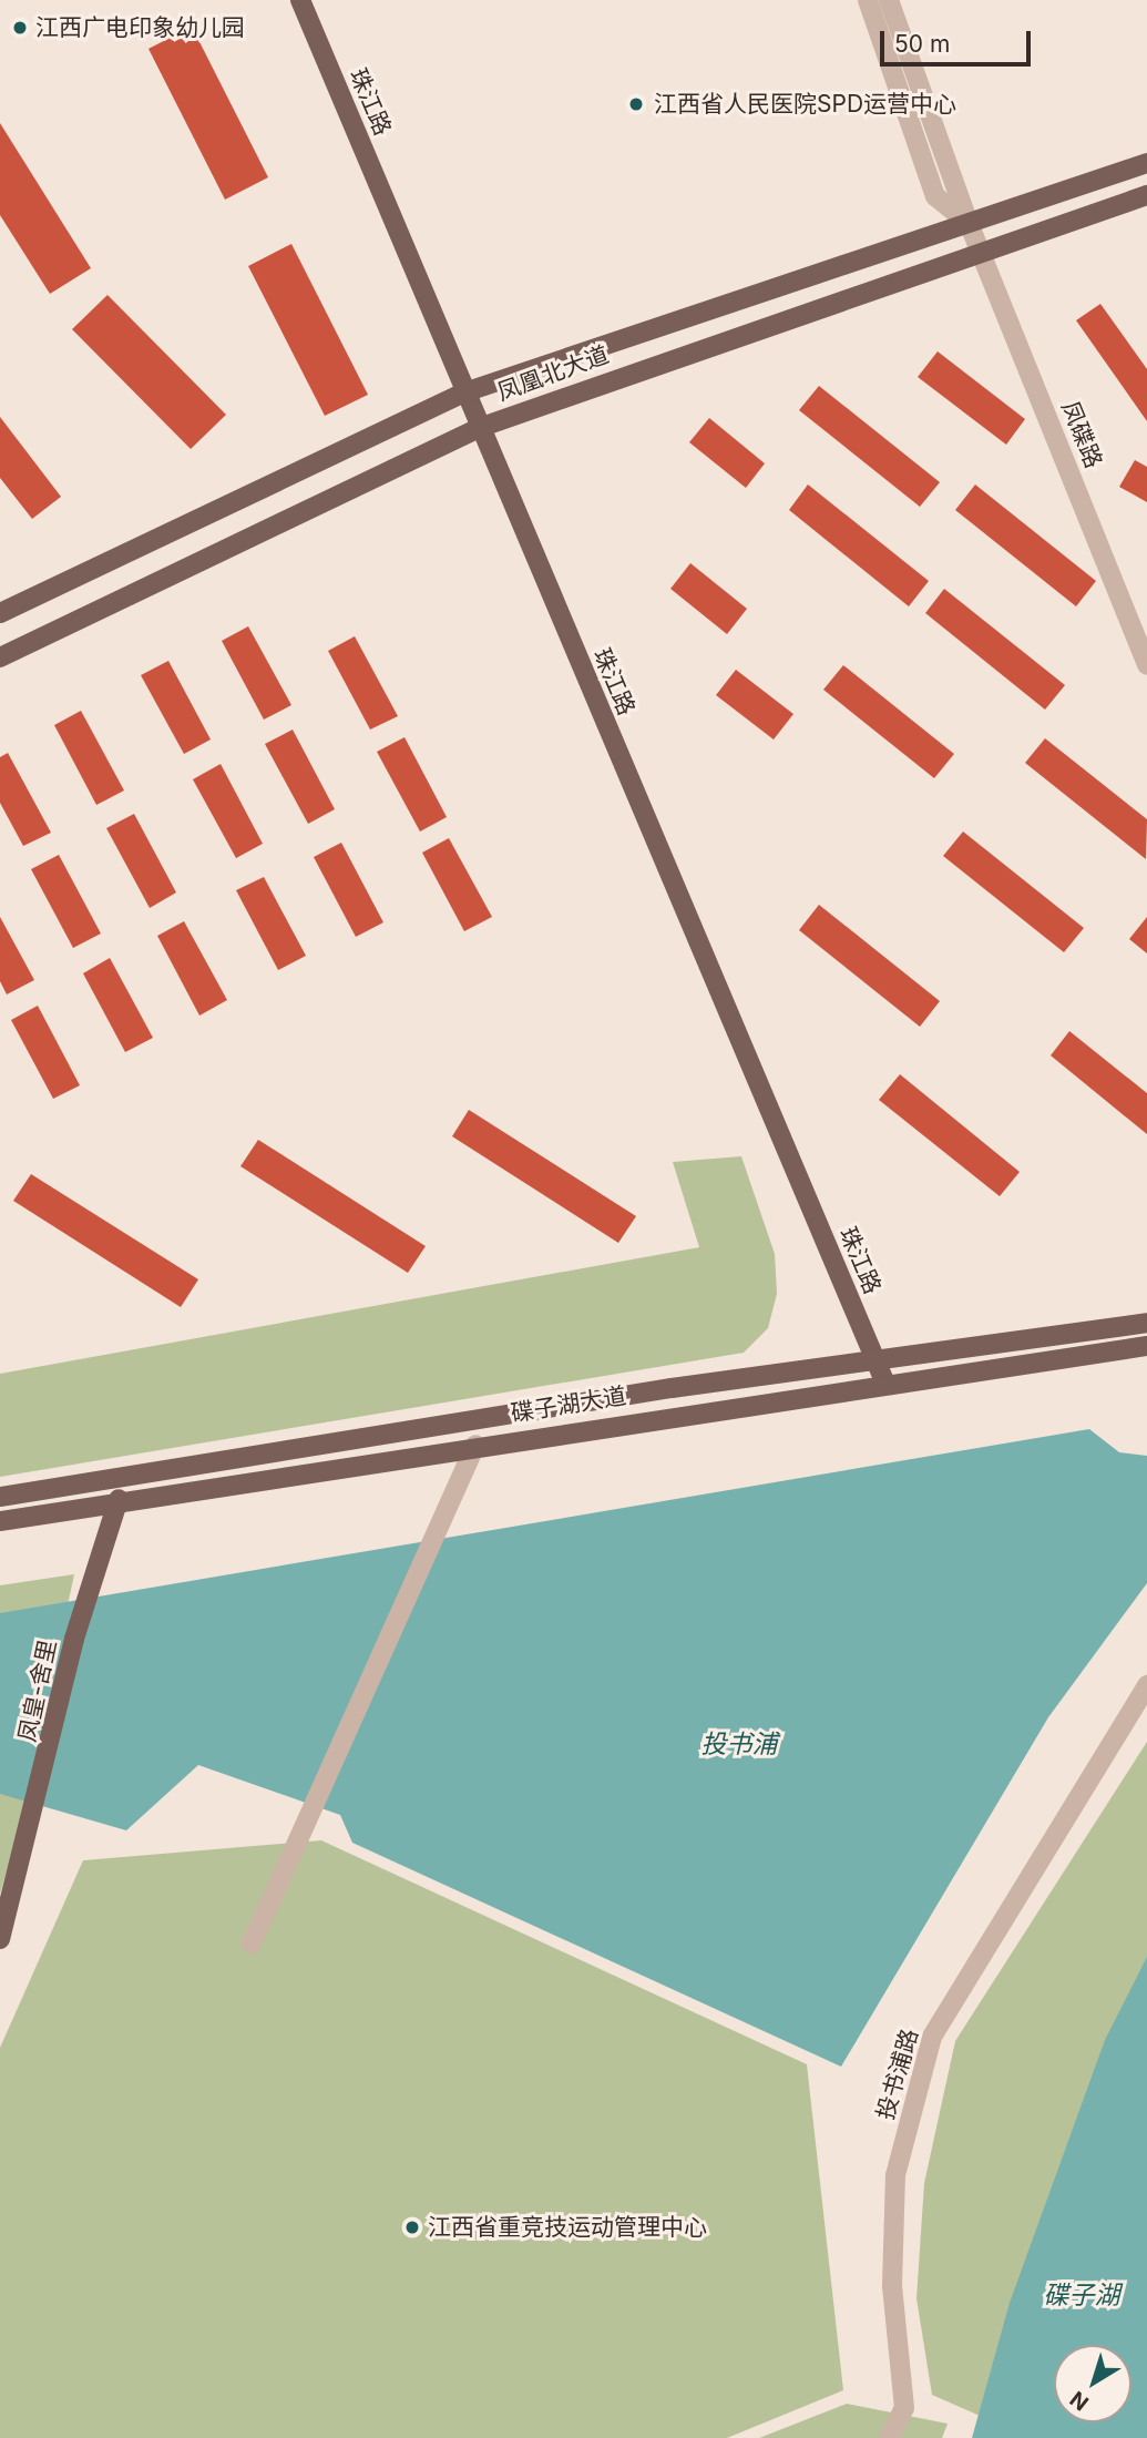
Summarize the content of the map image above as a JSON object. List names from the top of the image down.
{
  "streets": {
    "main road": [
      "珠江路",
      "凤凰北大道",
      "碟子湖大道",
      "凤皇-舍里"
    ],
    "street": ["凤碟路", "投书浦路"]
  },
  "crossings": [
    ["珠江路", "凤凰北大道"],
    ["珠江路", "碟子湖大道"],
    ["凤凰北大道", "凤碟路"],
    ["碟子湖大道", "凤皇-舍里"]
  ],
  "water": ["投书浦", "碟子湖"],
  "places": ["江西广电印象幼儿园", "江西省人民医院SPD运营中心", "江西省重竞技运动管理中心"],
  "scale_bar": "50 m",
  "north": "bottom left"
}
